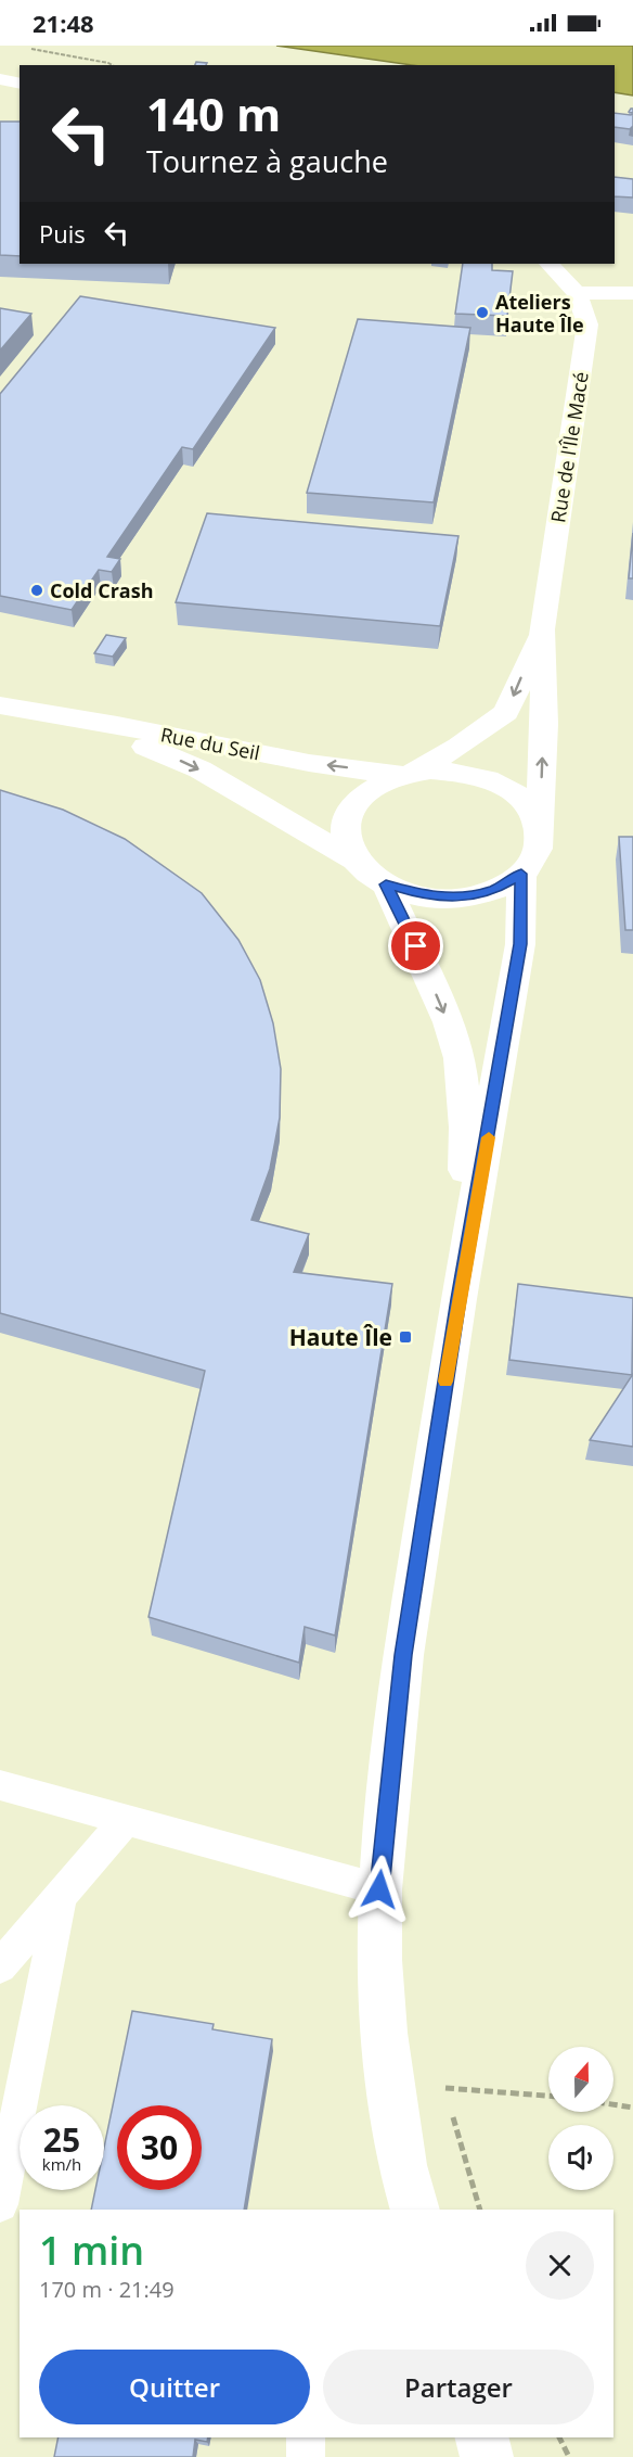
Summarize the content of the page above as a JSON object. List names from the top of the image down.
{
  "streets": {
    "street": ["Rue de l'Île Macé", "Rue du Seil"]
  },
  "crossings": [
    ["Rue de l'Île Macé", "Rue du Seil"]
  ],
  "places": {
    "other": ["Ateliers Haute Île", "Cold Crash"],
    "transit": ["Haute Île"]
  },
  "north": "top",
  "page": {
    "status": "21:48",
    "turn": ["140 m", "Tournez à gauche"],
    "then": "Puis",
    "speed": "25 km/h",
    "limit": "30",
    "heading": ["1 min", "170 m · 21:49"],
    "buttons": ["Quitter", "Partager"]
  }
}
